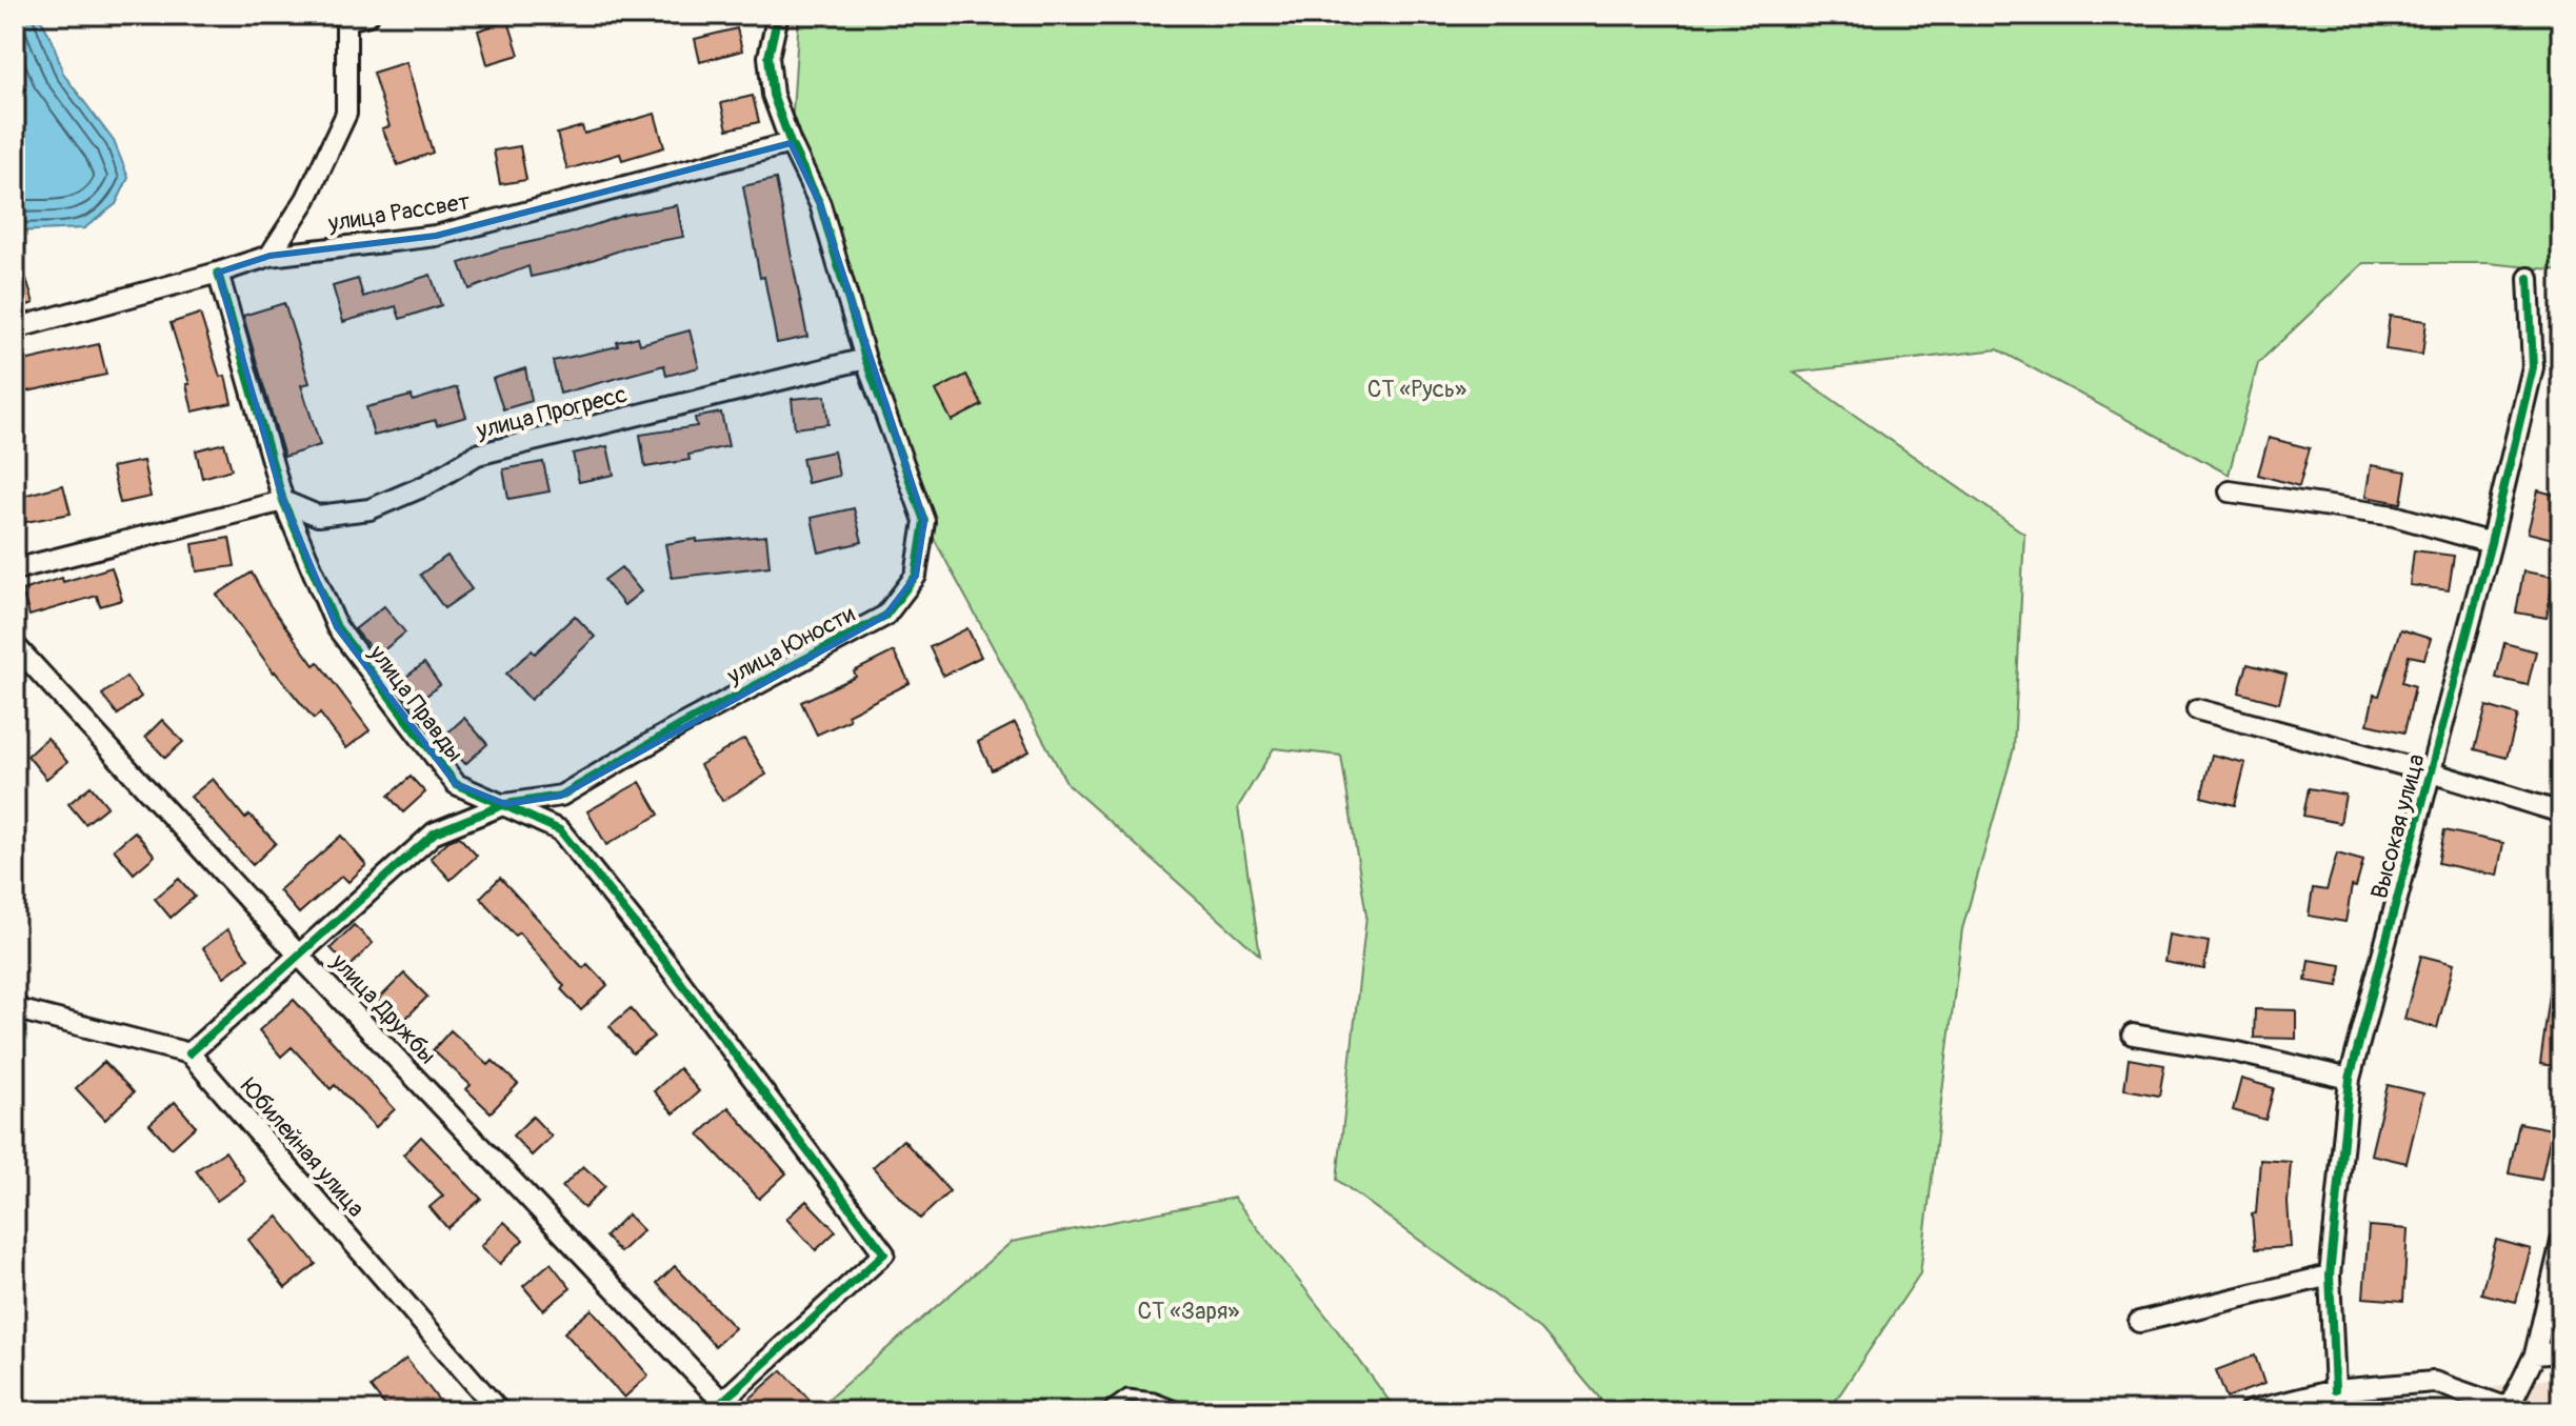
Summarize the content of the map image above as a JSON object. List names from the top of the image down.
{
  "streets": {
    "street": [
      "улица Рассвет",
      "улица Прогресс",
      "улица Юности",
      "улица Правды",
      "Высокая улица",
      "улица Дружбы",
      "Юбилейная улица"
    ]
  },
  "crossings": [
    ["улица Рассвет", "улица Юности"],
    ["улица Рассвет", "улица Правды"],
    ["улица Прогресс", "улица Юности"],
    ["улица Прогресс", "улица Правды"],
    ["улица Юности", "улица Правды"],
    ["улица Юности", "улица Дружбы"],
    ["улица Юности", "Юбилейная улица"],
    ["улица Правды", "улица Дружбы"]
  ],
  "parks": ["СТ «Русь»", "СТ «Заря»"]
}
